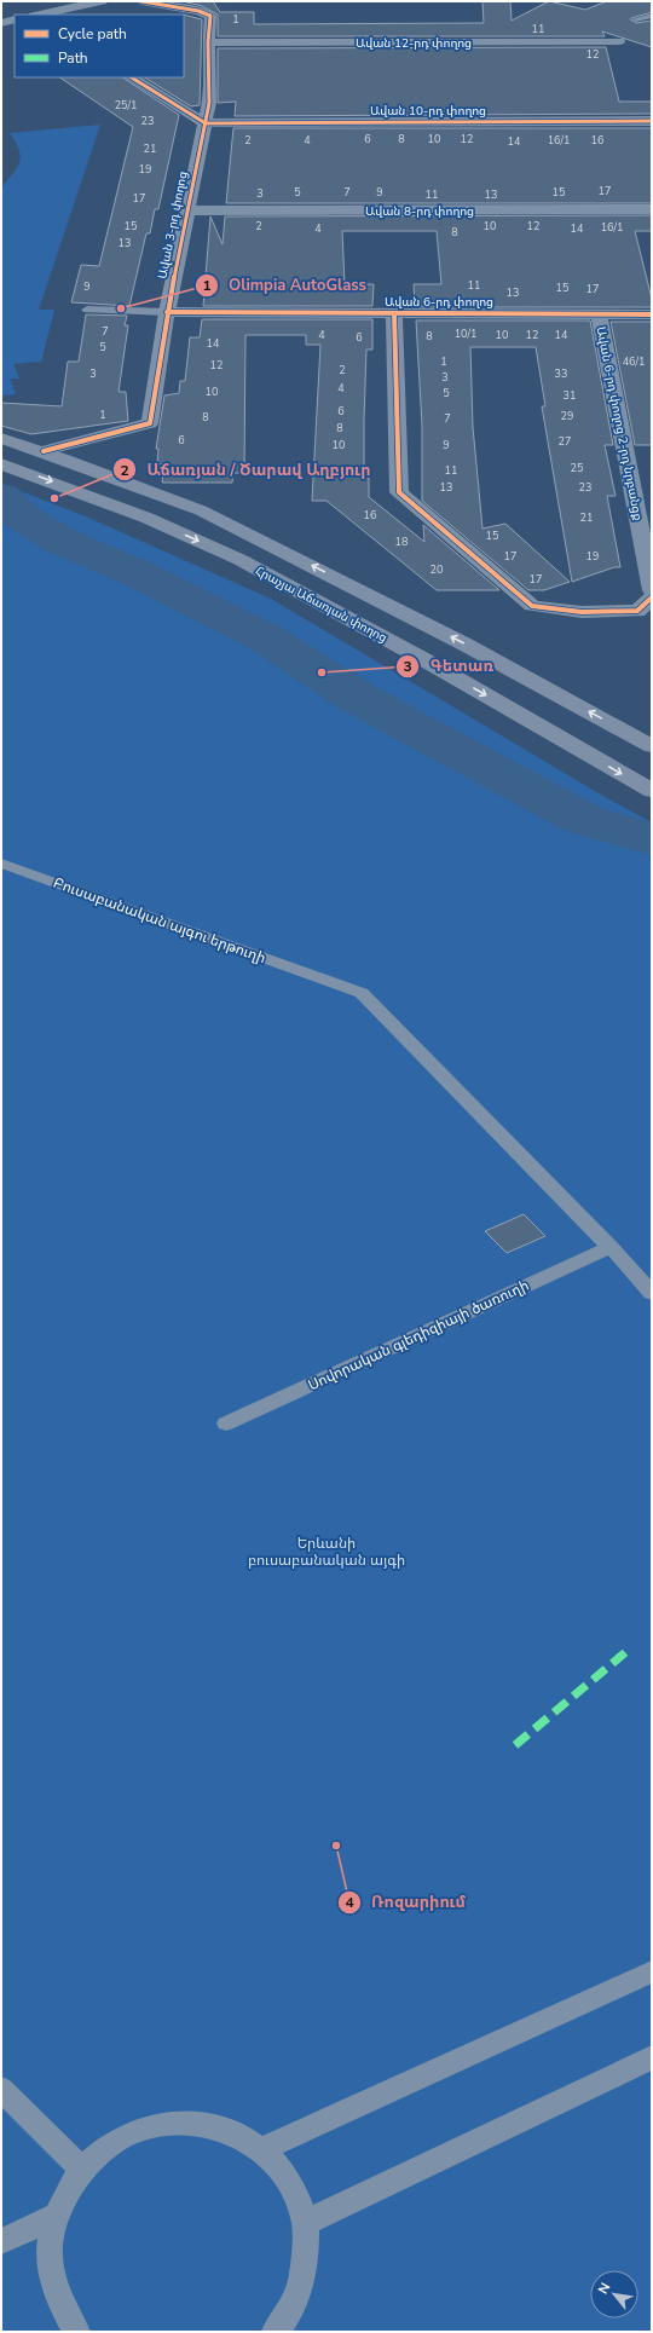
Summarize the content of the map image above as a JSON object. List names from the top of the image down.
{
  "streets": {
    "highway": ["Հրաչյա Աճառյան փողոց"],
    "street": [
      "Ավան 12-րդ փողոց",
      "Ավան 10-րդ փողոց",
      "Ավան 8-րդ փողոց",
      "Ավան 3-րդ փողոց",
      "Ավան 6-րդ փողոց",
      "Ավան 6-րդ փողոց 2-րդ նրբանցք"
    ],
    "lane": ["Բուսաբանական այգու երթուղի", "Սովորական գլեդիզիայի ծառուղի"]
  },
  "crossings": [
    ["Ավան 12-րդ փողոց", "Ավան 3-րդ փողոց"],
    ["Ավան 10-րդ փողոց", "Ավան 3-րդ փողոց"],
    ["Ավան 8-րդ փողոց", "Ավան 3-րդ փողոց"],
    ["Ավան 3-րդ փողոց", "Ավան 6-րդ փողոց"],
    ["Ավան 3-րդ փողոց", "Հրաչյա Աճառյան փողոց"],
    ["Ավան 6-րդ փողոց", "Ավան 6-րդ փողոց 2-րդ նրբանցք"],
    ["Բուսաբանական այգու երթուղի", "Սովորական գլեդիզիայի ծառուղի"]
  ],
  "parks": ["Երևանի բուսաբանական այգի"],
  "places": [
    "Olimpia AutoGlass",
    "Աճառյան / Ծարավ Աղբյուր",
    "Գետառ",
    "Ռոզարիում"
  ],
  "house_numbers": [
    "1",
    "11",
    "12",
    "25/1",
    "23",
    "6",
    "8",
    "10",
    "12",
    "2",
    "4",
    "16/1",
    "16",
    "14",
    "21",
    "19",
    "17",
    "5",
    "7",
    "9",
    "15",
    "3",
    "11",
    "13",
    "17",
    "15",
    "2",
    "10",
    "12",
    "16/1",
    "4",
    "14",
    "8",
    "13",
    "11",
    "9",
    "15",
    "17",
    "13",
    "7",
    "10/1",
    "4",
    "10",
    "12",
    "14",
    "8",
    "6",
    "14",
    "5",
    "1",
    "46/1",
    "12",
    "2",
    "3",
    "33",
    "3",
    "4",
    "10",
    "5",
    "31",
    "6",
    "1",
    "29",
    "8",
    "7",
    "8",
    "6",
    "27",
    "10",
    "9",
    "25",
    "11",
    "13",
    "23",
    "16",
    "21",
    "15",
    "18",
    "17",
    "19",
    "20",
    "17"
  ],
  "legend": ["Cycle path", "Path"],
  "north": "top left"
}
